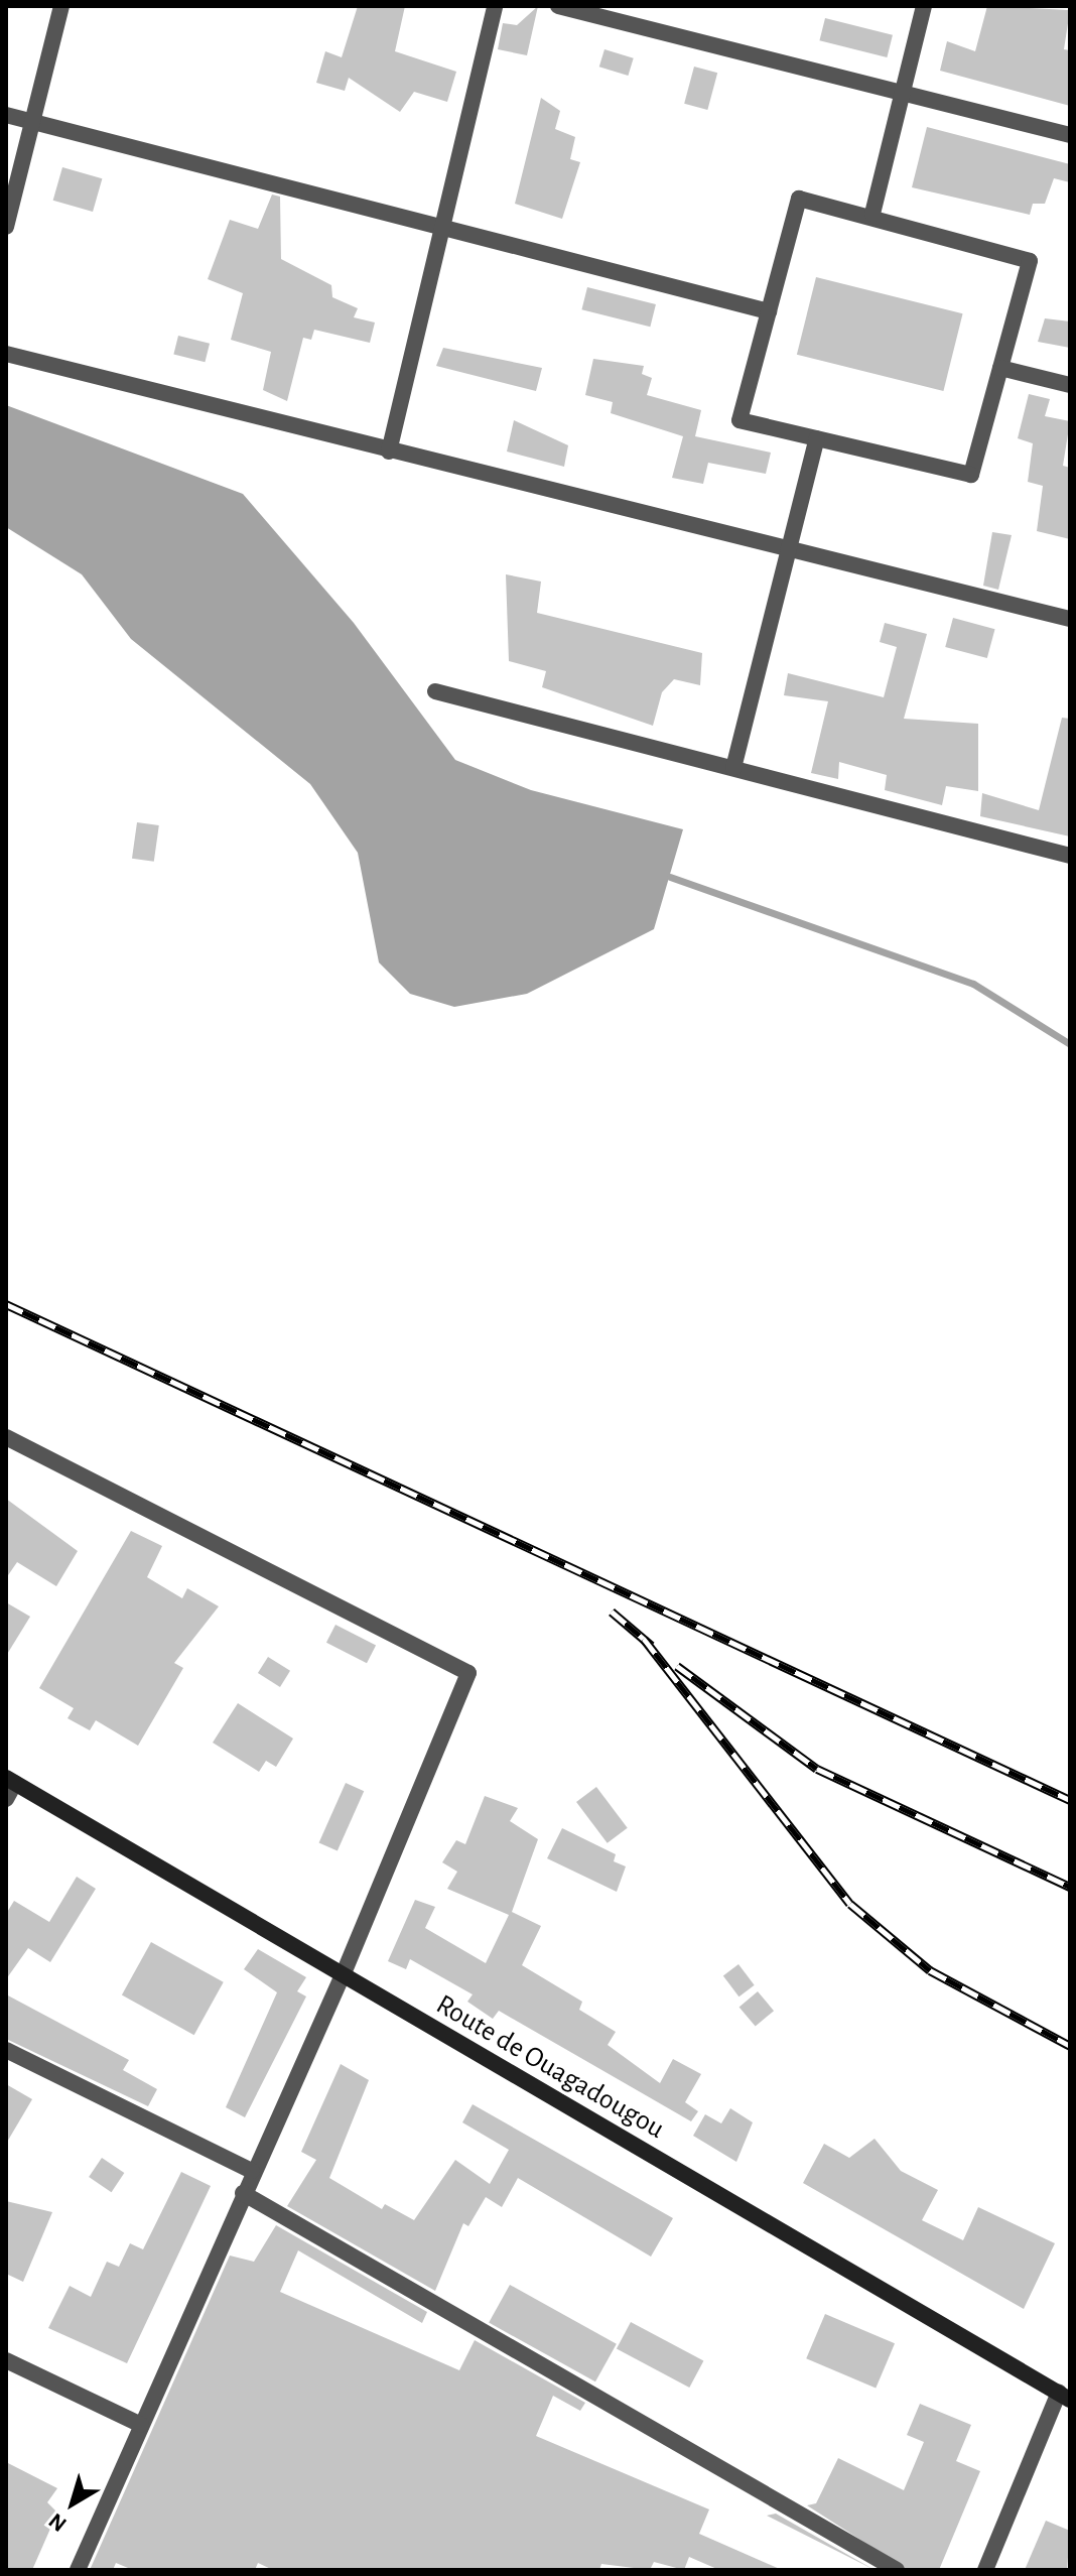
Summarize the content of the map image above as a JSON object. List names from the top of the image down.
{
  "streets": {
    "street": ["Route de Ouagadougou"]
  },
  "north": "bottom left"
}
